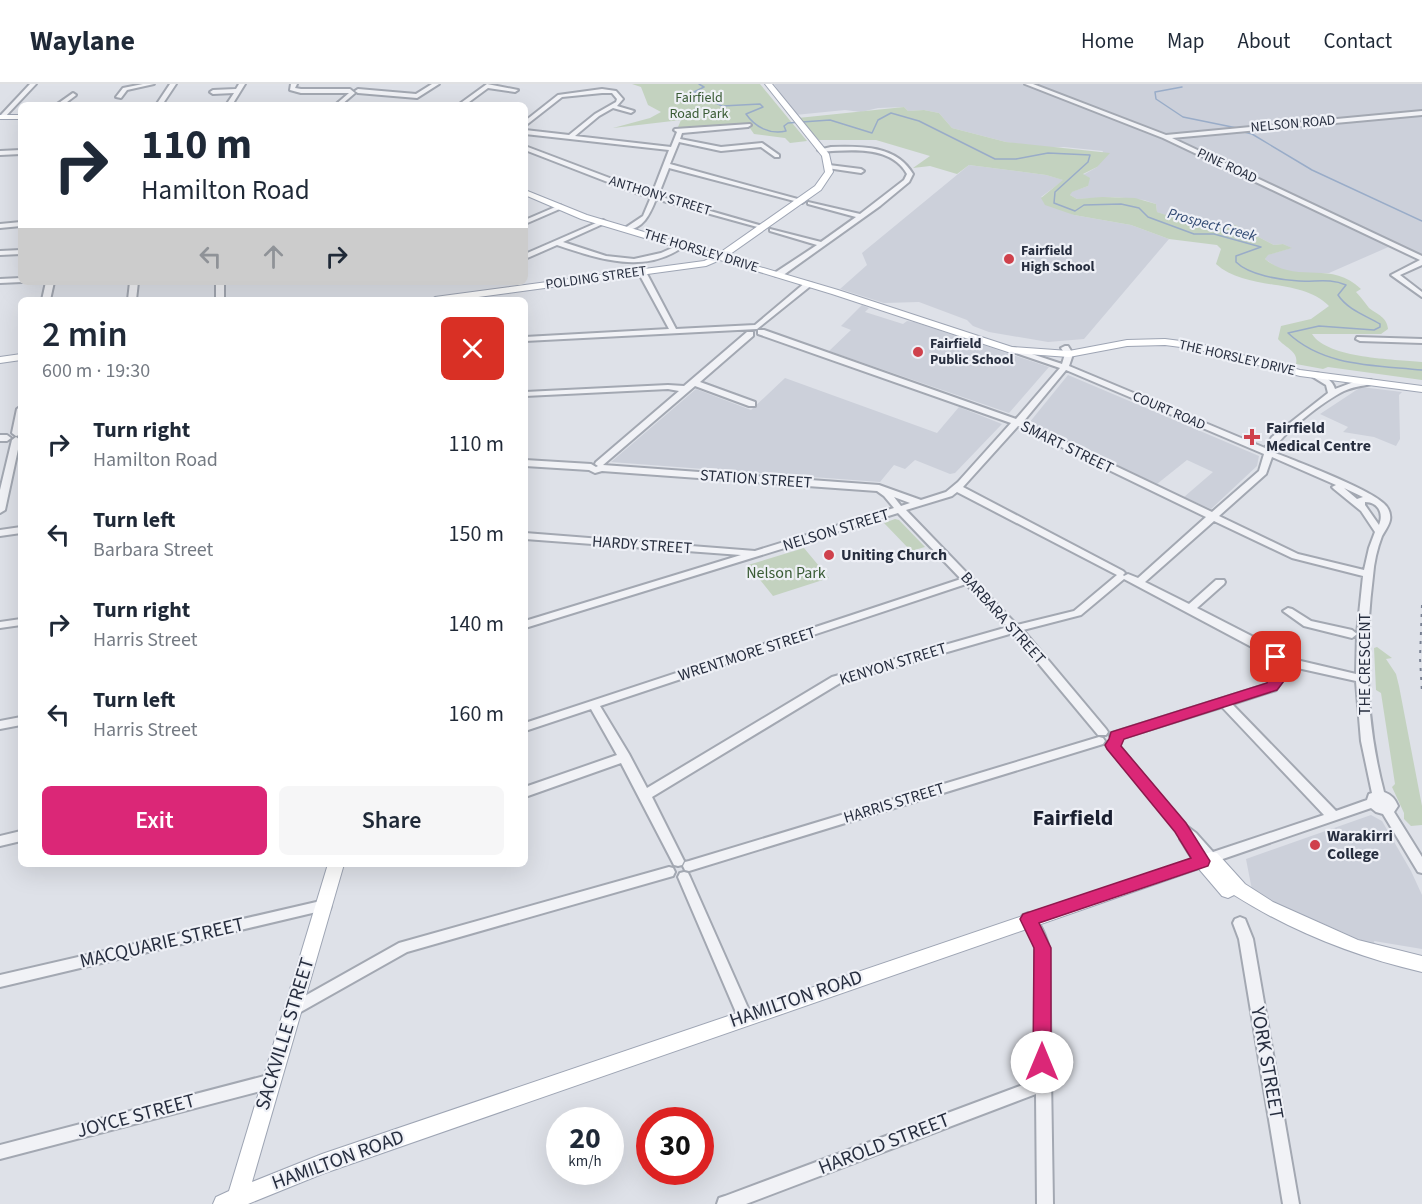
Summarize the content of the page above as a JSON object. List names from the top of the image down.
{
  "streets": {
    "main road": [
      "THE HORSLEY DRIVE",
      "POLDING STREET",
      "HAMILTON ROAD",
      "SACKVILLE STREET"
    ],
    "street": [
      "NELSON ROAD",
      "PINE ROAD",
      "ANTHONY STREET",
      "COURT ROAD",
      "SMART STREET",
      "STATION STREET",
      "NELSON STREET",
      "HARDY STREET",
      "BARBARA STREET",
      "WRENTMORE STREET",
      "KENYON STREET",
      "THE CRESCENT",
      "HARRIS STREET",
      "MACQUARIE STREET",
      "YORK STREET",
      "JOYCE STREET",
      "HAROLD STREET"
    ]
  },
  "crossings": [
    ["NELSON ROAD", "PINE ROAD"],
    ["ANTHONY STREET", "POLDING STREET"],
    ["THE HORSLEY DRIVE", "POLDING STREET"],
    ["THE HORSLEY DRIVE", "COURT ROAD"],
    ["THE HORSLEY DRIVE", "NELSON STREET"],
    ["THE HORSLEY DRIVE", "KENYON STREET"],
    ["COURT ROAD", "NELSON STREET"],
    ["COURT ROAD", "KENYON STREET"],
    ["COURT ROAD", "THE CRESCENT"],
    ["SMART STREET", "NELSON STREET"],
    ["SMART STREET", "KENYON STREET"],
    ["SMART STREET", "THE CRESCENT"],
    ["STATION STREET", "NELSON STREET"],
    ["NELSON STREET", "HARDY STREET"],
    ["NELSON STREET", "BARBARA STREET"],
    ["BARBARA STREET", "WRENTMORE STREET"],
    ["BARBARA STREET", "KENYON STREET"],
    ["BARBARA STREET", "HARRIS STREET"],
    ["THE CRESCENT", "HAMILTON ROAD"],
    ["MACQUARIE STREET", "SACKVILLE STREET"],
    ["HAMILTON ROAD", "SACKVILLE STREET"],
    ["SACKVILLE STREET", "JOYCE STREET"]
  ],
  "districts": ["Fairfield"],
  "water": ["Prospect Creek"],
  "parks": ["Fairfield Road Park", "Nelson Park"],
  "places": {
    "other": [
      "Fairfield High School",
      "Fairfield Public School",
      "Uniting Church",
      "Warakirri College"
    ],
    "health": ["Fairfield Medical Centre"]
  },
  "page": {
    "header": "Waylane",
    "nav": [
      "Home",
      "Map",
      "About",
      "Contact"
    ],
    "turn": ["110 m", "Hamilton Road"],
    "heading": ["2 min", "600 m · 19:30"],
    "list": [
      {
        "name": "Turn right",
        "note": "Hamilton Road",
        "value": "110 m"
      },
      {
        "name": "Turn left",
        "note": "Barbara Street",
        "value": "150 m"
      },
      {
        "name": "Turn right",
        "note": "Harris Street",
        "value": "140 m"
      },
      {
        "name": "Turn left",
        "note": "Harris Street",
        "value": "160 m"
      }
    ],
    "buttons": ["Exit", "Share"],
    "speed": "20 km/h",
    "limit": "30"
  }
}
